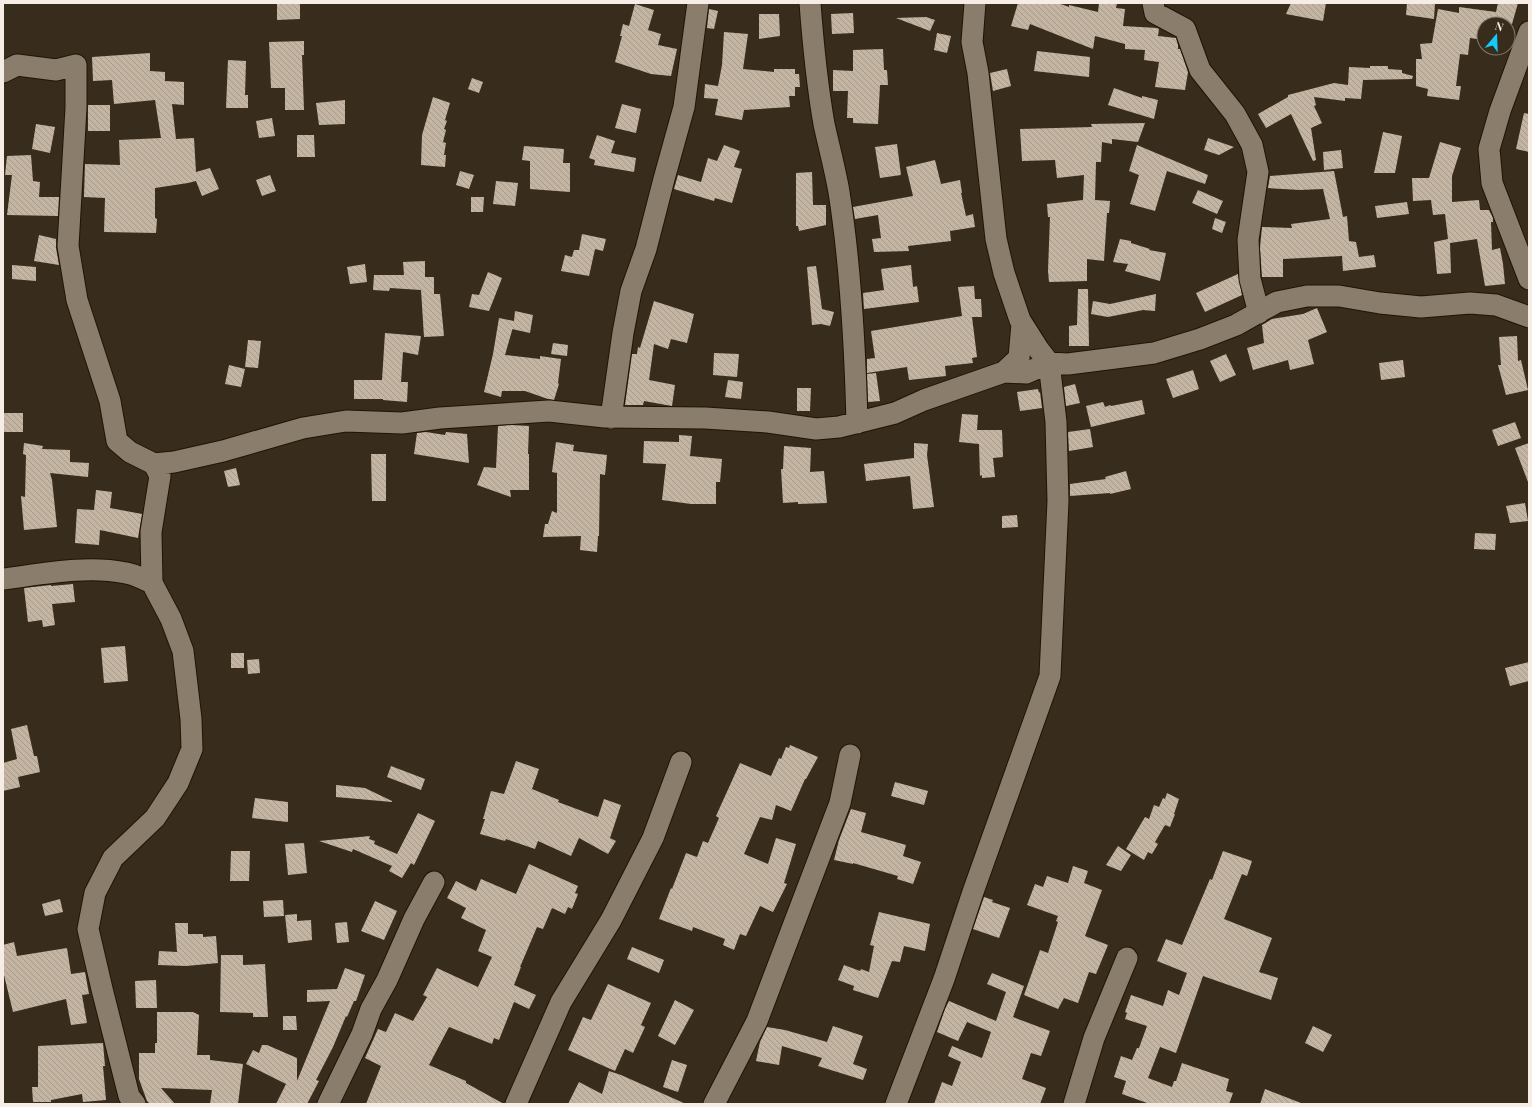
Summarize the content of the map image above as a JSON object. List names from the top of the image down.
{
  "north": "top"
}
